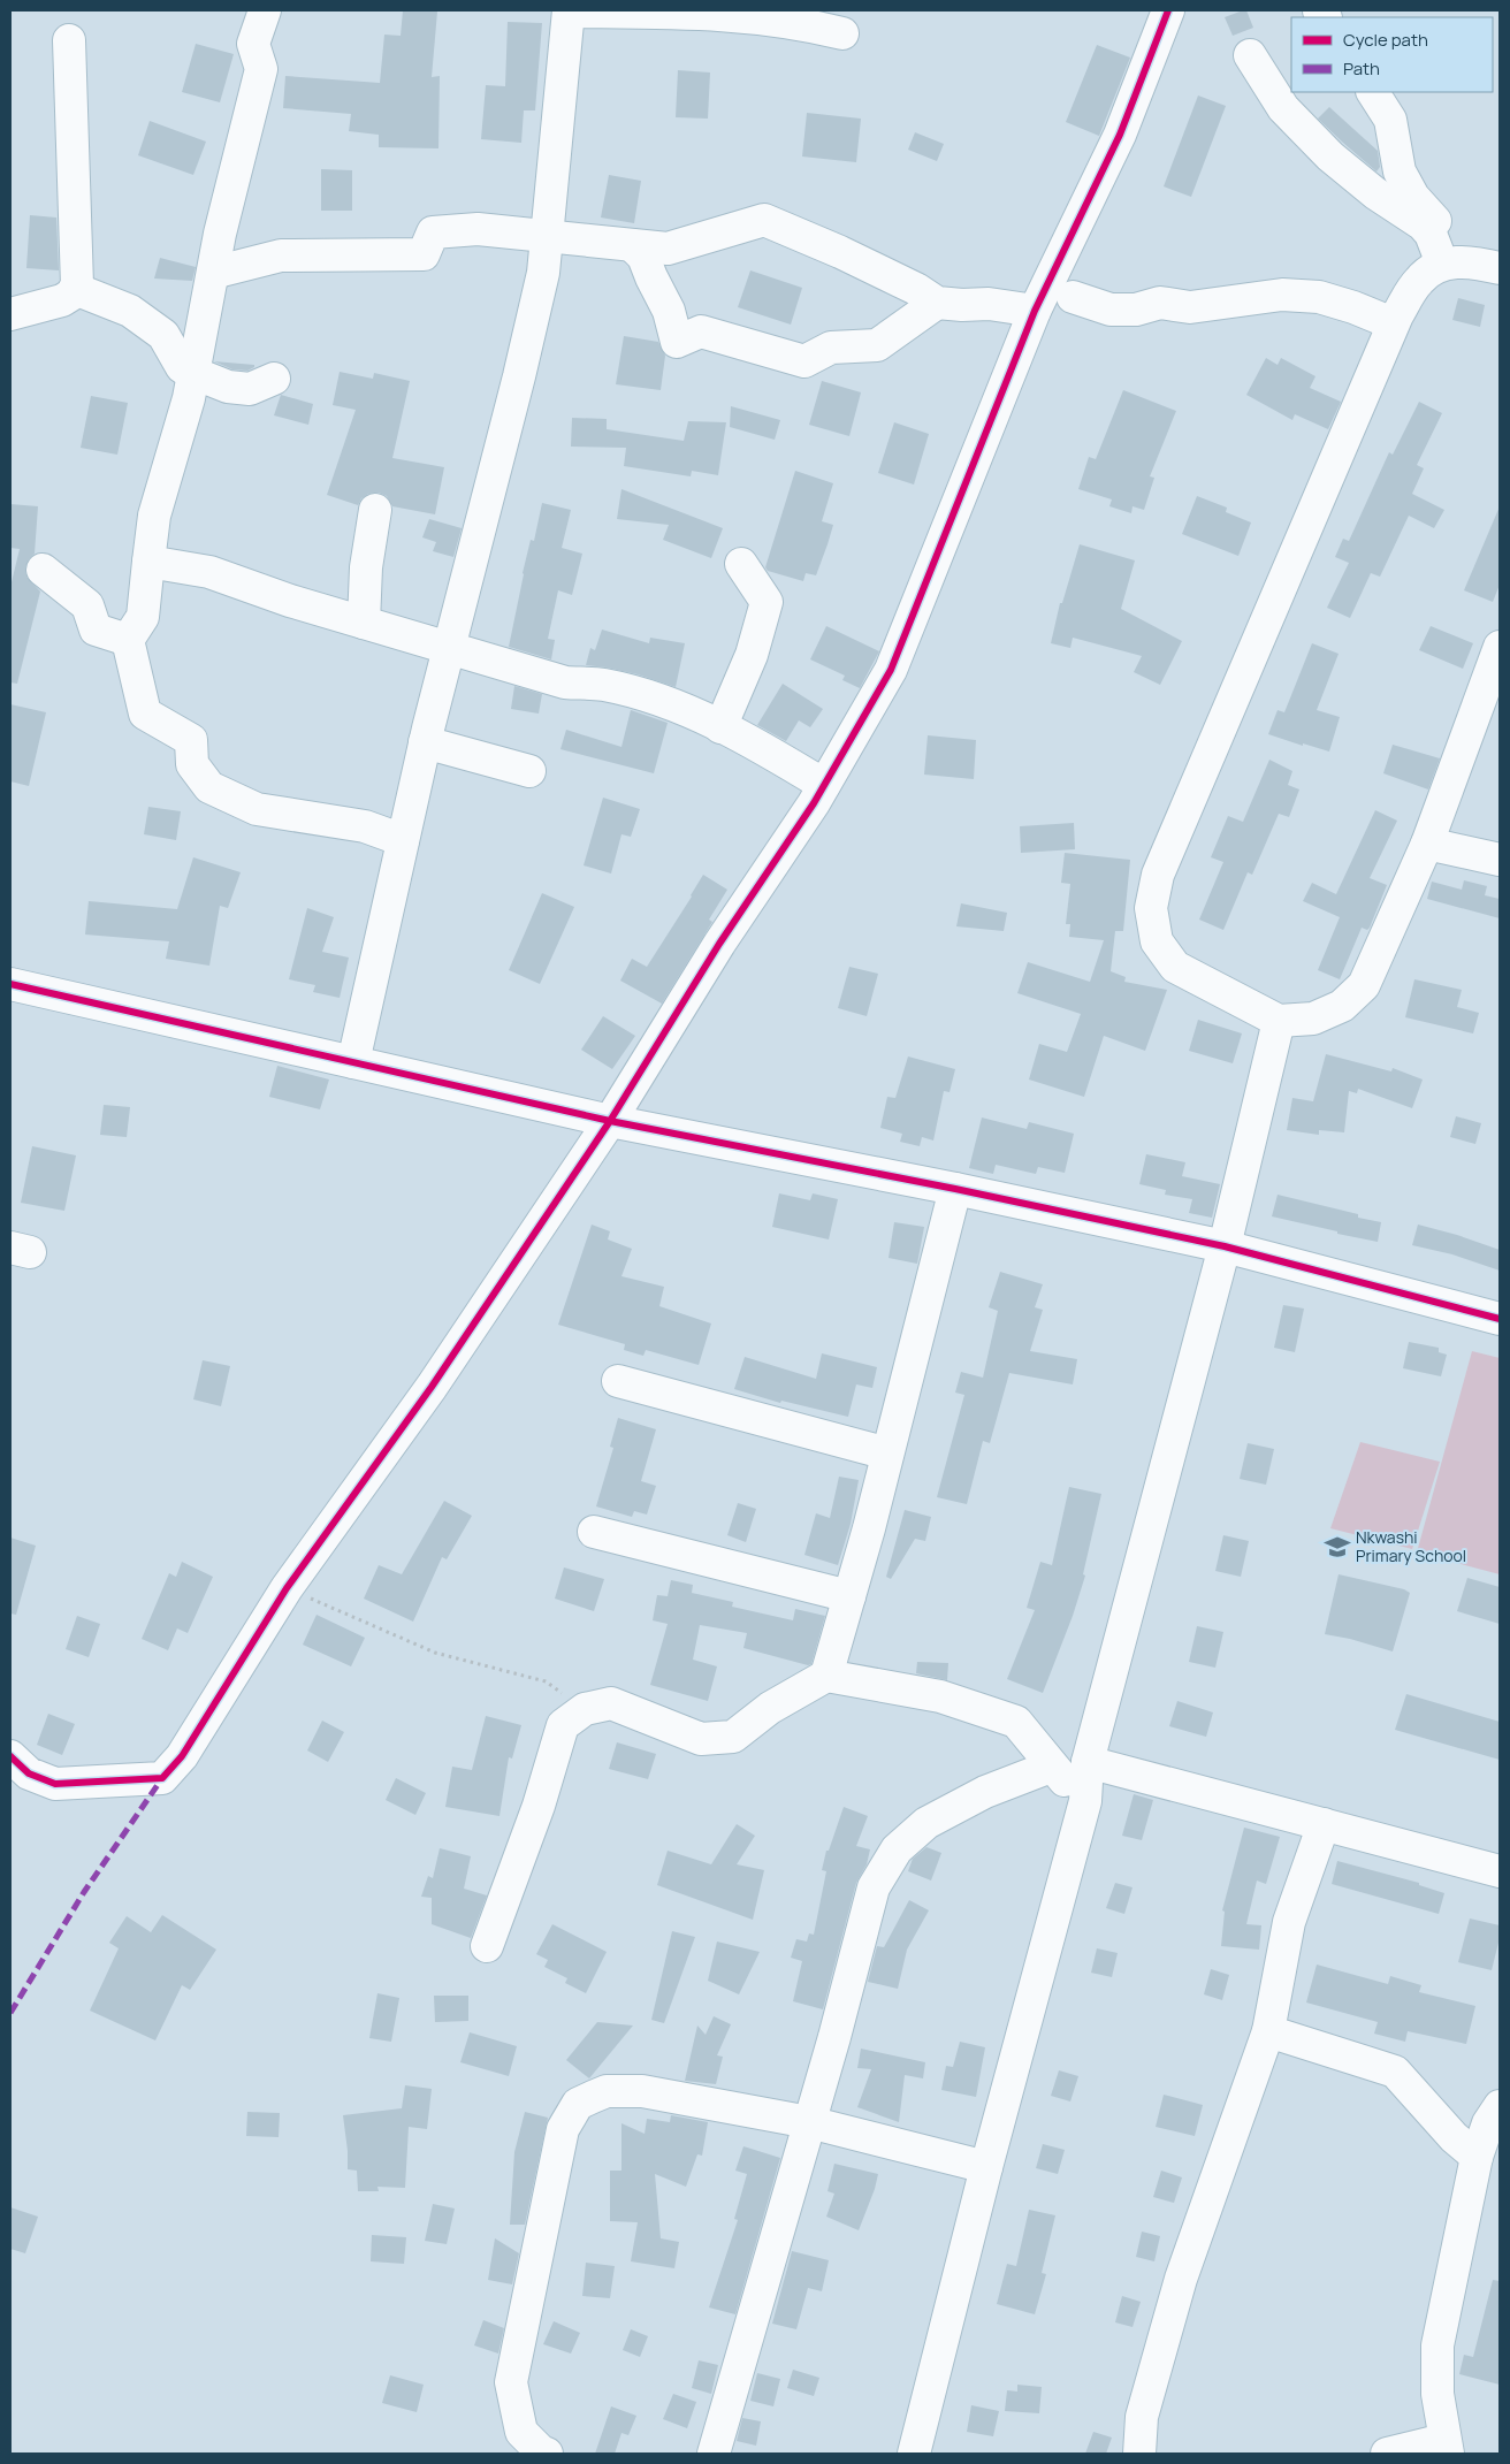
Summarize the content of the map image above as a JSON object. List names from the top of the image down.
{
  "places": {
    "school or university": ["Nkwashi Primary School"]
  },
  "legend": ["Cycle path", "Path"]
}
